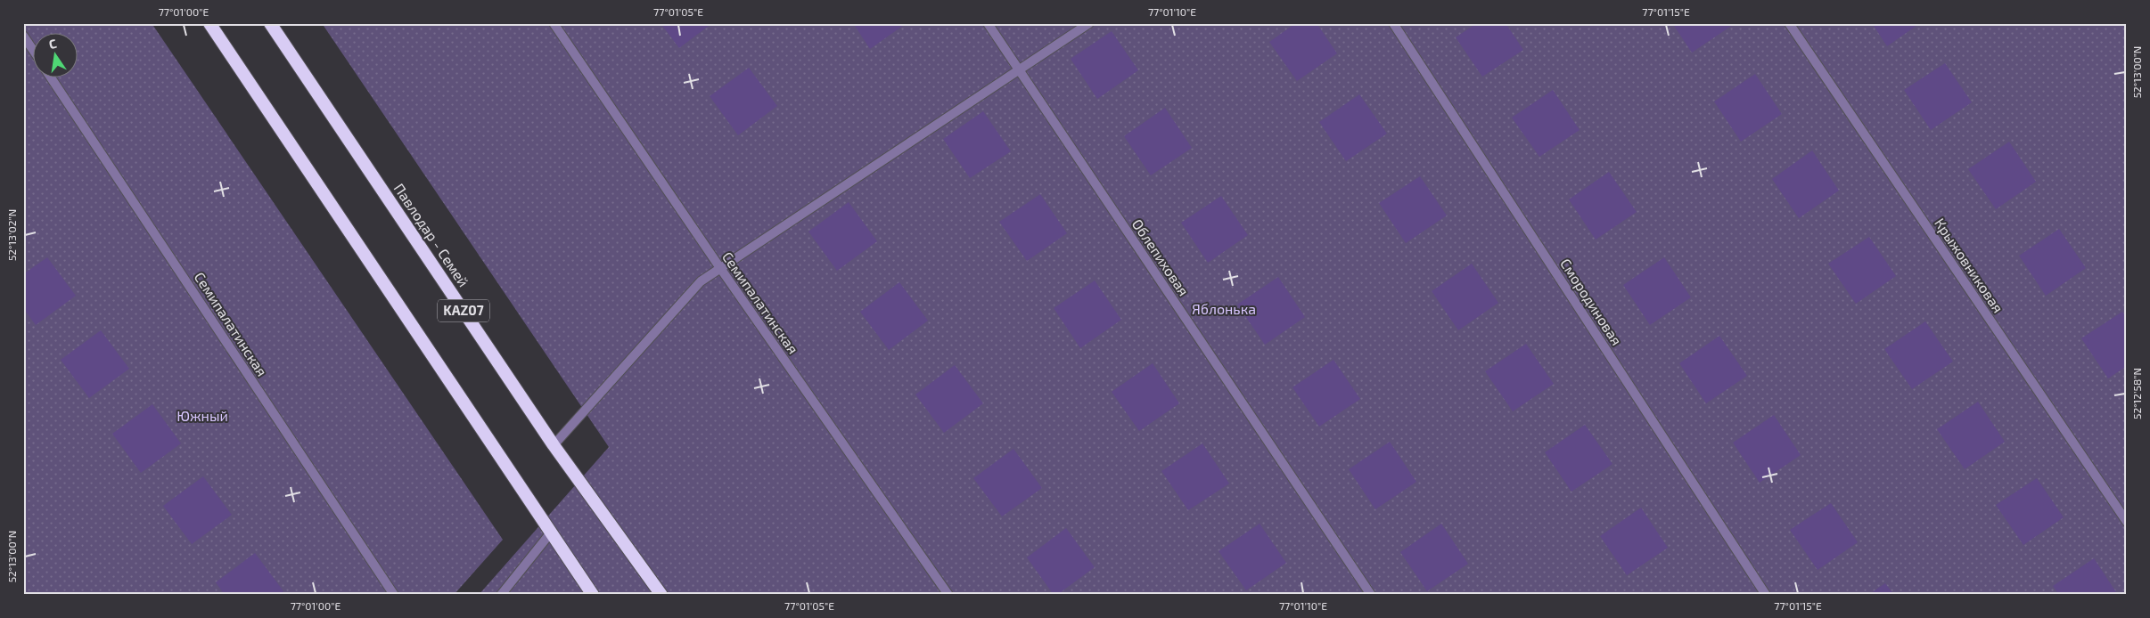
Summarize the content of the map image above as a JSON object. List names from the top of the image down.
{
  "streets": {
    "highway": ["Павлодар - Семей", "KAZ07"],
    "street": [
      "Облепиховая",
      "Крыжовниковая",
      "Смородиновая",
      "Семипалатинская"
    ]
  },
  "parks": ["Яблонька", "Южный"],
  "north": "top",
  "coordinates": [
    "77°01'00\"E",
    "77°01'05\"E",
    "77°01'10\"E",
    "77°01'15\"E",
    "52°13'00\"N",
    "52°13'02\"N",
    "52°12'58\"N"
  ]
}
